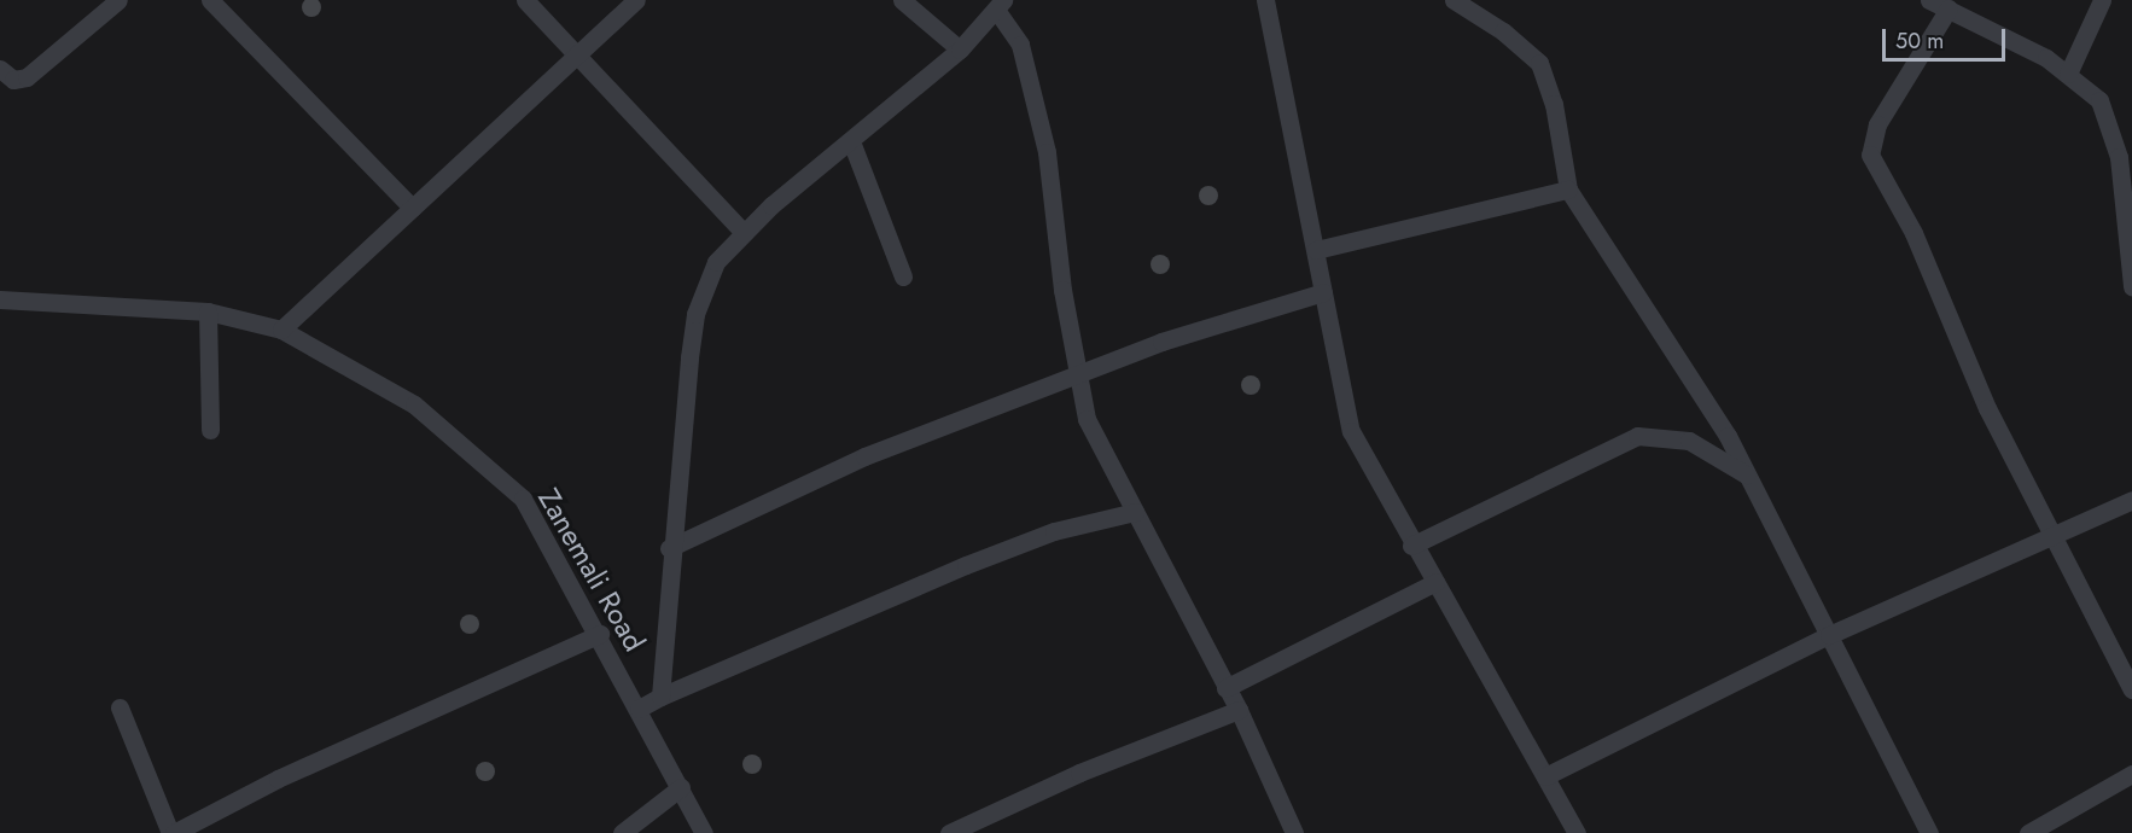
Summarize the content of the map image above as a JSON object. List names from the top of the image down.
{
  "streets": {
    "street": ["Zanemali Road"]
  },
  "scale_bar": "50 m"
}
